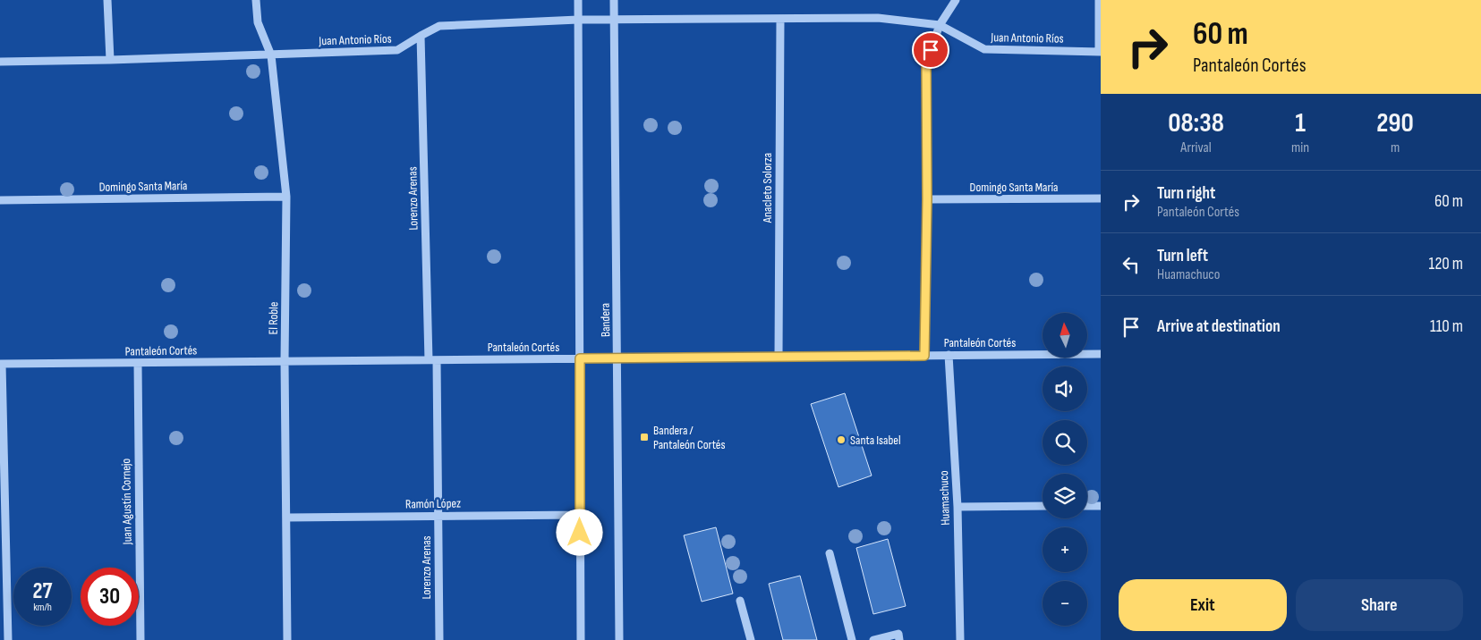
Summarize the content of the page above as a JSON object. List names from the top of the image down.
{
  "streets": {
    "street": [
      "Juan Antonio Ríos",
      "Domingo Santa María",
      "Anacleto Solorza",
      "Lorenzo Arenas",
      "El Roble",
      "Bandera",
      "Pantaleón Cortés",
      "Huamachuco",
      "Juan Agustín Cornejo",
      "Ramón López"
    ]
  },
  "crossings": [
    ["Juan Antonio Ríos", "Anacleto Solorza"],
    ["Juan Antonio Ríos", "Lorenzo Arenas"],
    ["Juan Antonio Ríos", "El Roble"],
    ["Juan Antonio Ríos", "Bandera"],
    ["Domingo Santa María", "El Roble"],
    ["Anacleto Solorza", "Pantaleón Cortés"],
    ["Lorenzo Arenas", "Pantaleón Cortés"],
    ["Lorenzo Arenas", "Ramón López"],
    ["El Roble", "Pantaleón Cortés"],
    ["El Roble", "Ramón López"],
    ["Bandera", "Pantaleón Cortés"],
    ["Bandera", "Ramón López"],
    ["Pantaleón Cortés", "Huamachuco"],
    ["Pantaleón Cortés", "Juan Agustín Cornejo"]
  ],
  "places": {
    "transit": ["Bandera / Pantaleón Cortés"],
    "other": ["Santa Isabel"]
  },
  "north": "top",
  "page": {
    "turn": ["60 m", "Pantaleón Cortés"],
    "eta": [
      "08:38",
      "Arrival",
      "1",
      "min",
      "290",
      "m"
    ],
    "list": [
      {
        "name": "Turn right",
        "note": "Pantaleón Cortés",
        "value": "60 m"
      },
      {
        "name": "Turn left",
        "note": "Huamachuco",
        "value": "120 m"
      },
      {
        "name": "Arrive at destination",
        "value": "110 m"
      }
    ],
    "map_buttons": ["+", "−"],
    "speed": "27 km/h",
    "limit": "30",
    "buttons": ["Exit", "Share"]
  }
}
